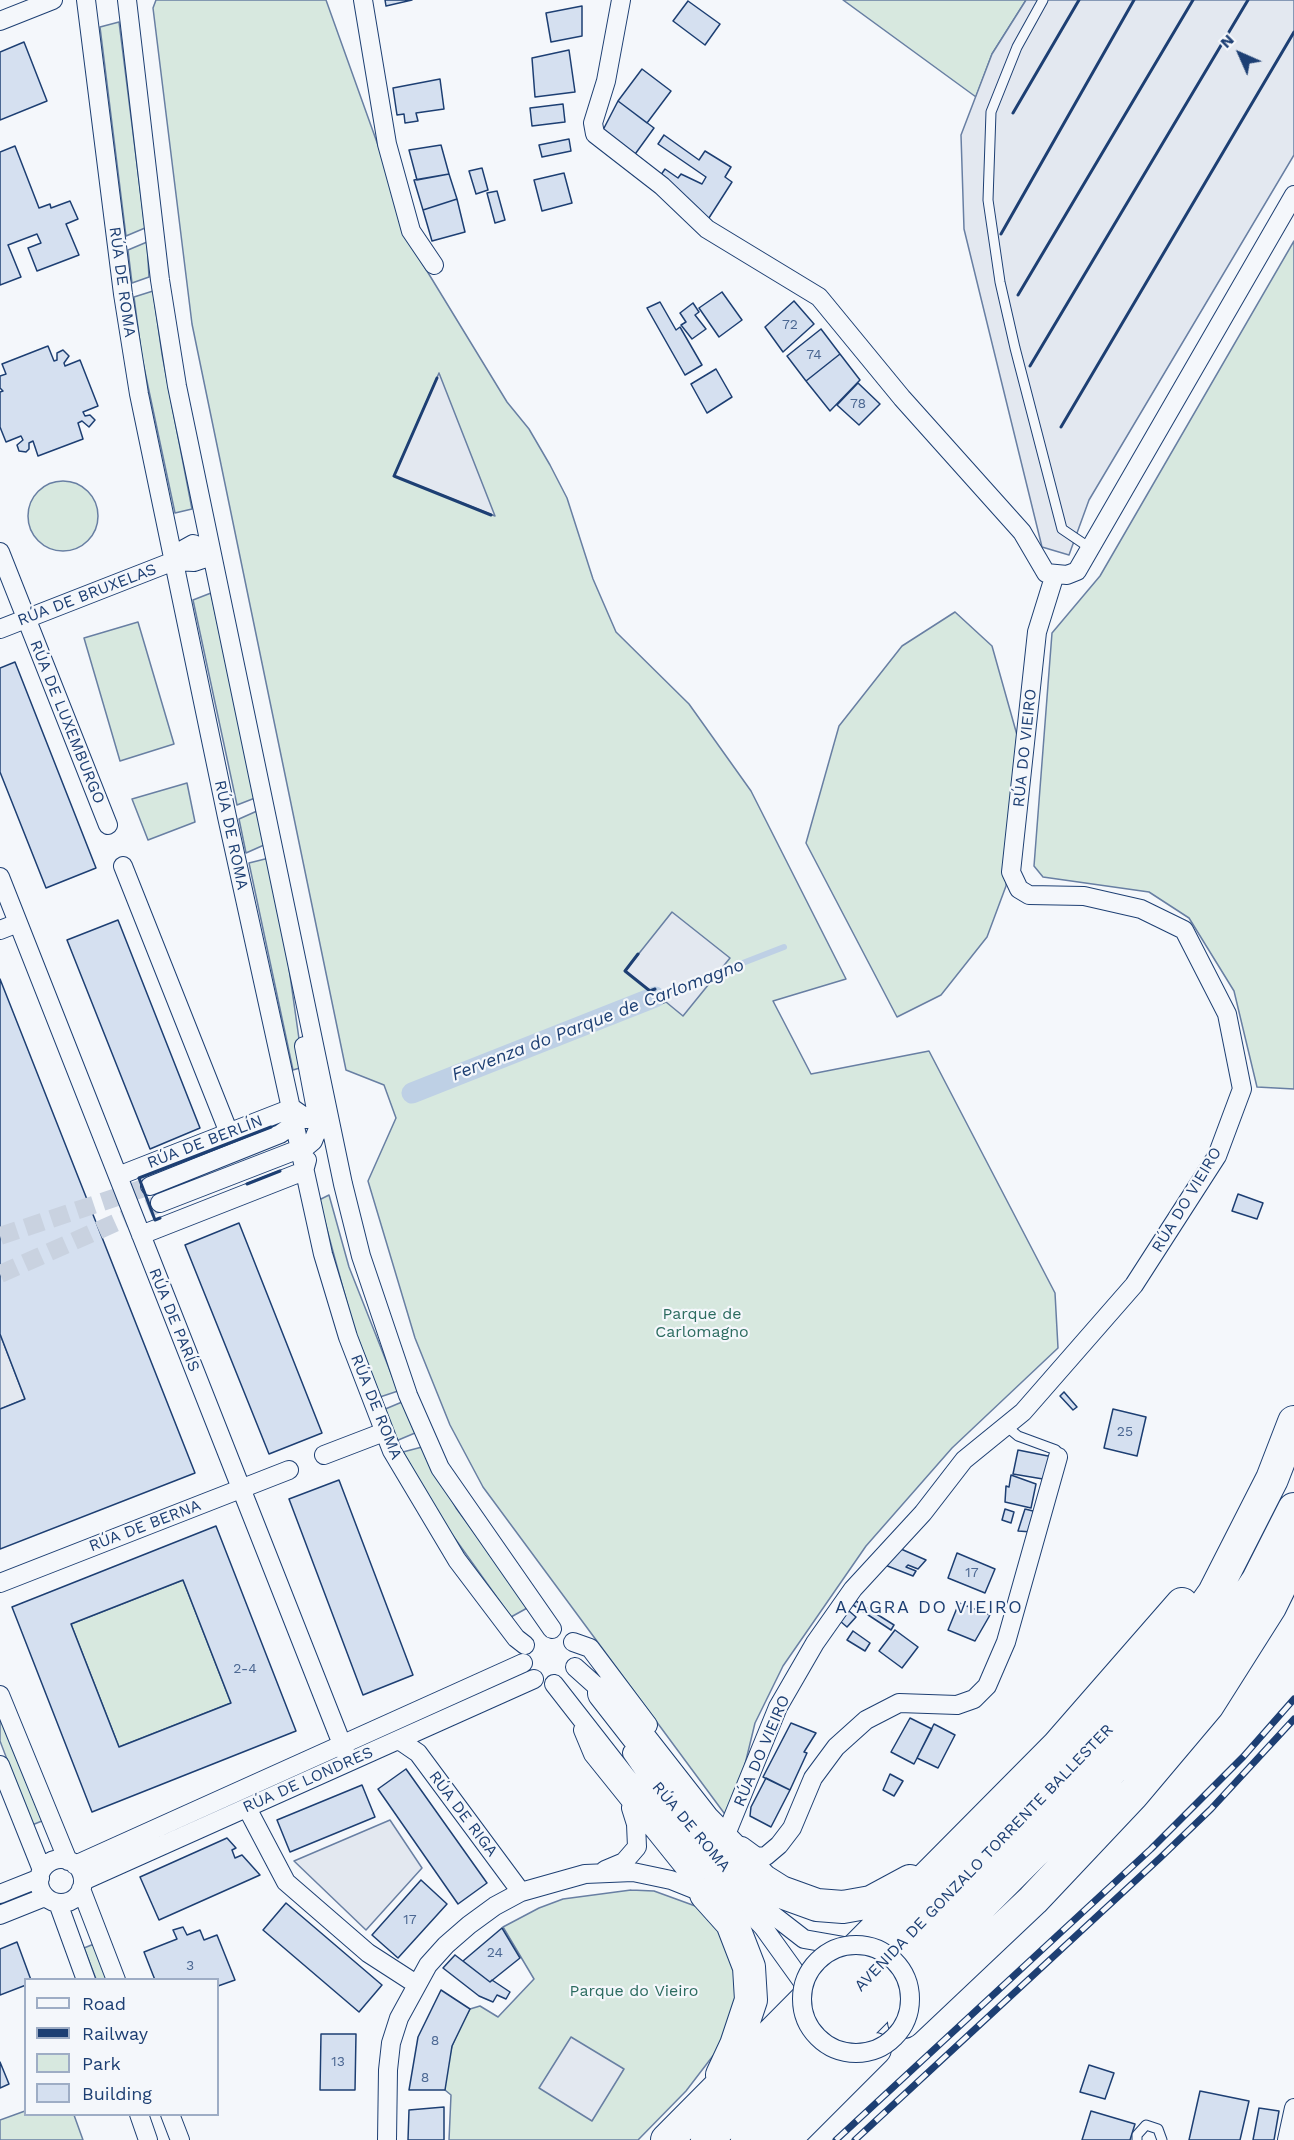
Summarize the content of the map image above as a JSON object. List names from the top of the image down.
{
  "streets": {
    "highway": ["AVENIDA DE GONZALO TORRENTE BALLESTER"],
    "street": [
      "RÚA DE ROMA",
      "RÚA DE BRUXELAS",
      "RÚA DE LUXEMBURGO",
      "RÚA DO VIEIRO",
      "RÚA DE BERLÍN",
      "RÚA DE PARÍS",
      "RÚA DE BERNA",
      "RÚA DE LONDRES",
      "RÚA DE RIGA"
    ]
  },
  "crossings": [
    ["RÚA DE ROMA", "RÚA DE BRUXELAS"],
    ["RÚA DE ROMA", "RÚA DO VIEIRO"],
    ["RÚA DE ROMA", "RÚA DE BERLÍN"],
    ["RÚA DE ROMA", "RÚA DE LONDRES"],
    ["RÚA DE BRUXELAS", "RÚA DE LUXEMBURGO"],
    ["RÚA DE BERLÍN", "RÚA DE PARÍS"],
    ["RÚA DE PARÍS", "RÚA DE BERNA"],
    ["RÚA DE PARÍS", "RÚA DE LONDRES"],
    ["RÚA DE LONDRES", "RÚA DE RIGA"]
  ],
  "districts": ["A AGRA DO VIEIRO"],
  "water": ["Fervenza do Parque de Carlomagno"],
  "parks": ["Parque de Carlomagno", "Parque do Vieiro"],
  "house_numbers": [
    "72",
    "74",
    "78",
    "25",
    "17",
    "2-4",
    "17",
    "24",
    "3",
    "8",
    "13",
    "8"
  ],
  "legend": [
    "Road",
    "Railway",
    "Park",
    "Building"
  ],
  "north": "top left"
}
